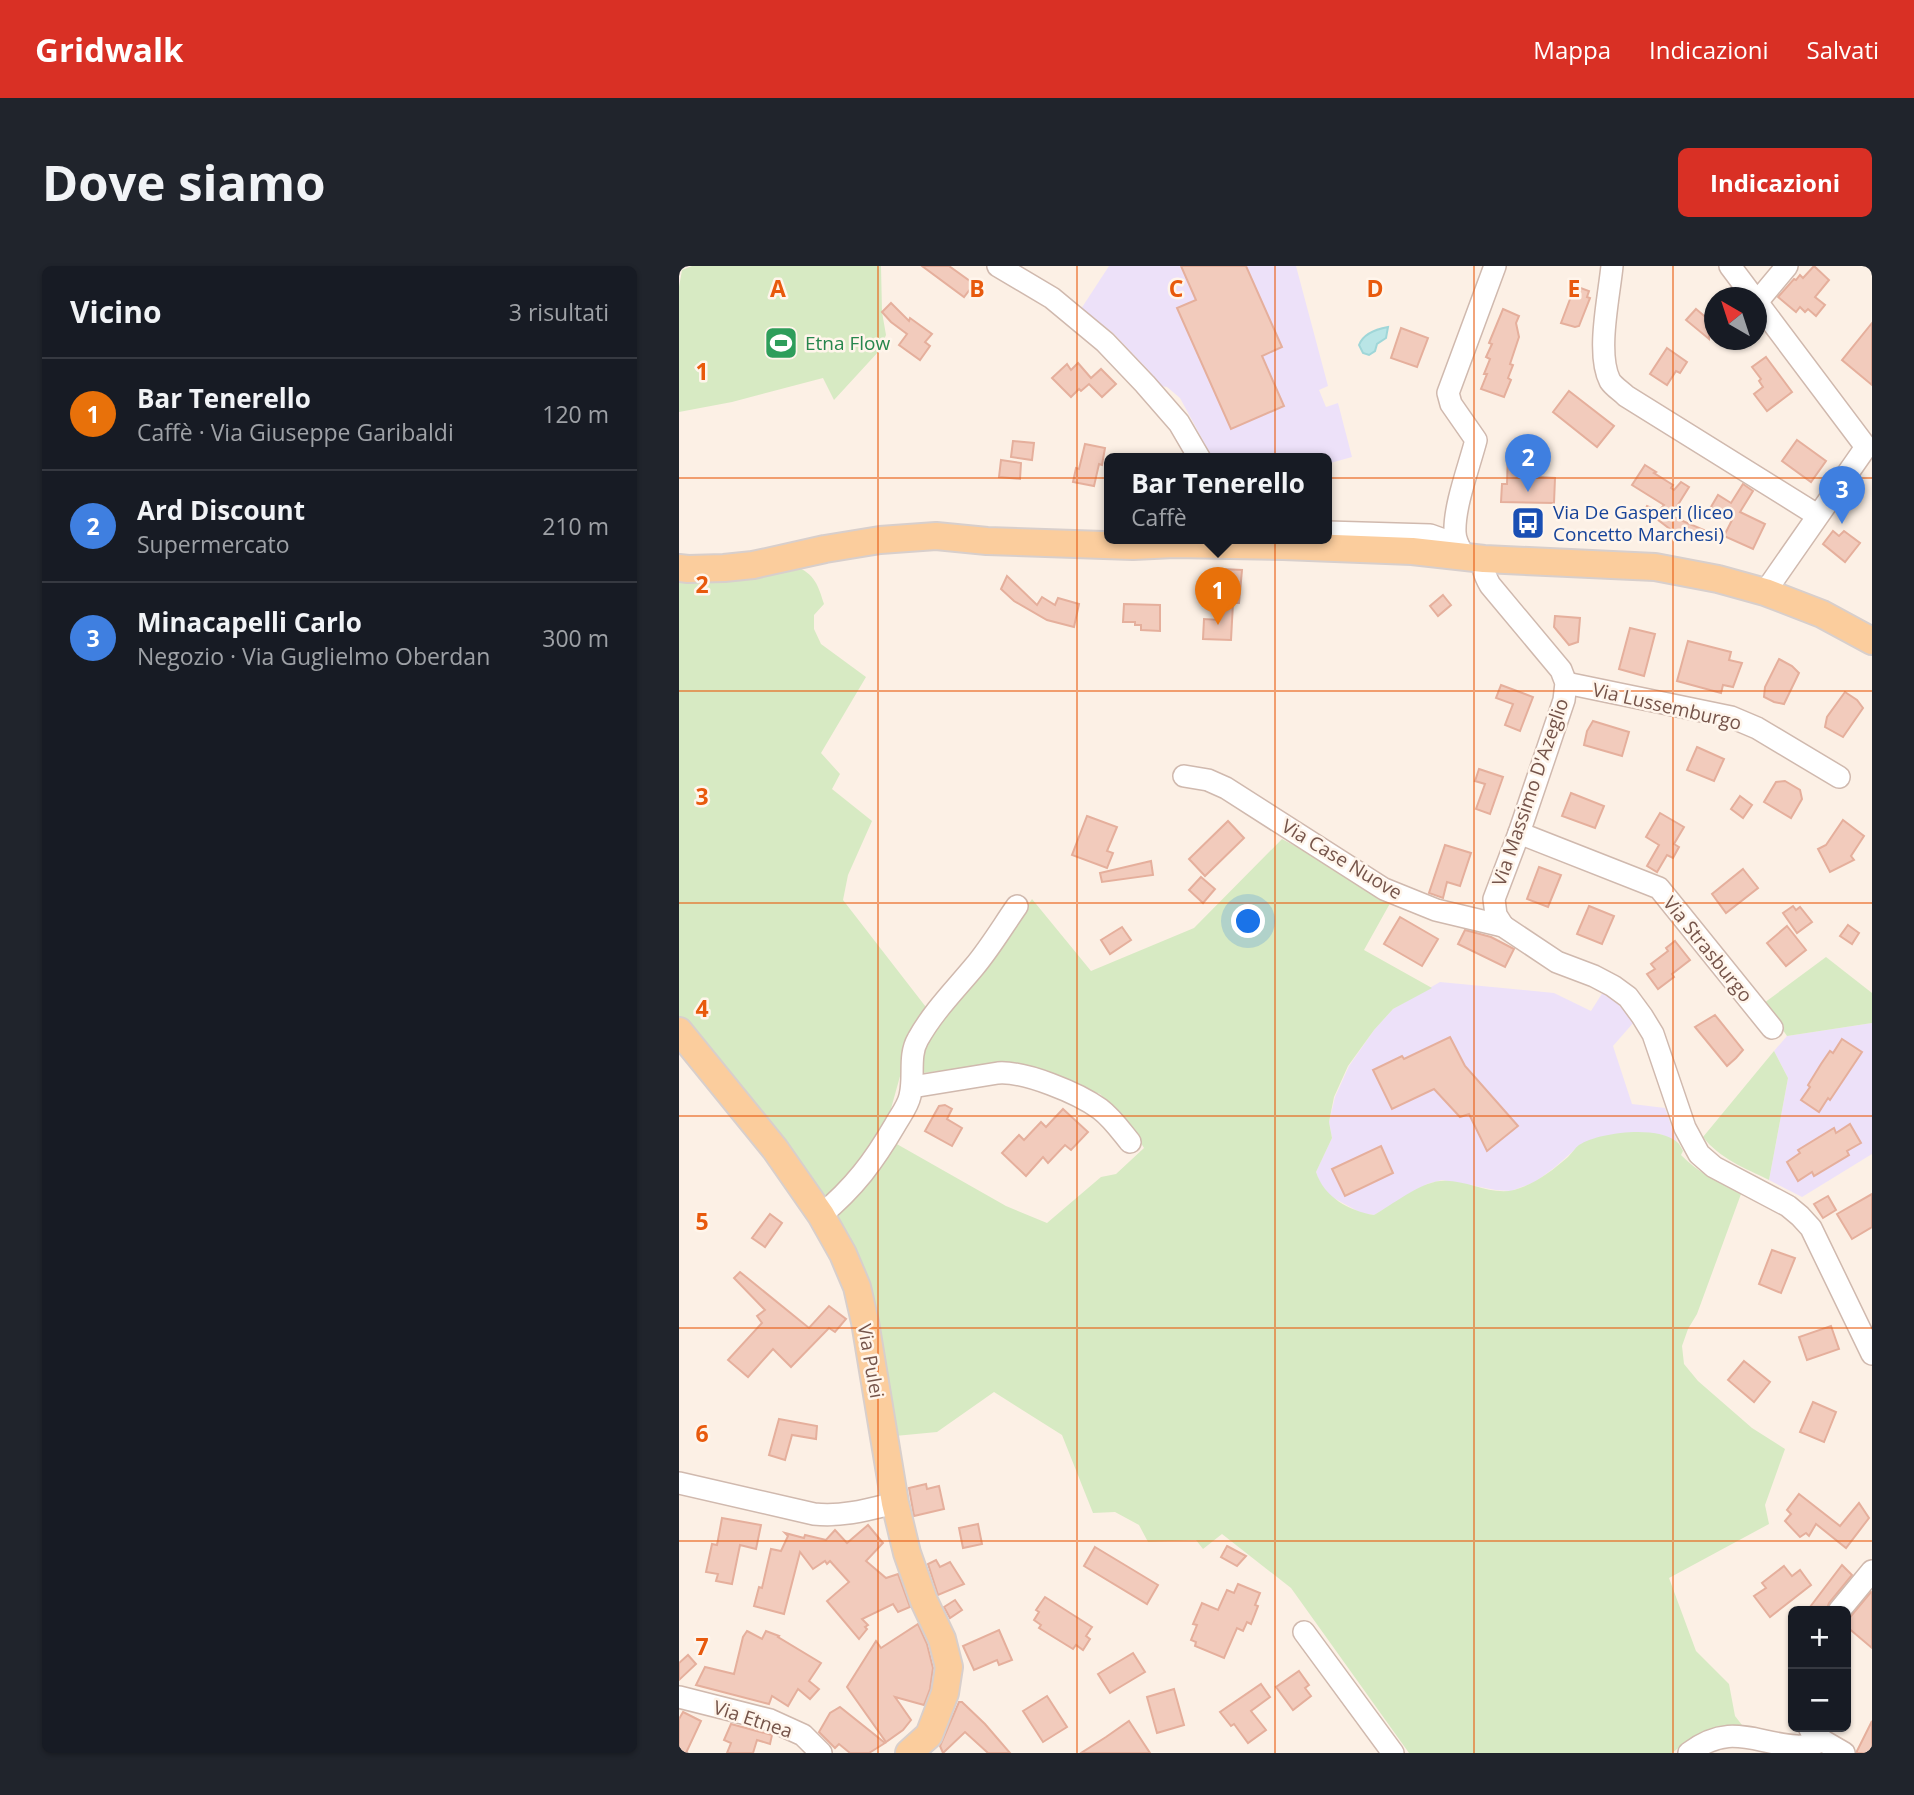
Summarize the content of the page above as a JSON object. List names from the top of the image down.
{
  "streets": {
    "main road": ["Via Pulei"],
    "street": [
      "Via Lussemburgo",
      "Via Massimo D'Azeglio",
      "Via Case Nuove",
      "Via Strasburgo",
      "Via Etnea"
    ]
  },
  "crossings": [
    ["Via Lussemburgo", "Via Massimo D'Azeglio"],
    ["Via Massimo D'Azeglio", "Via Case Nuove"],
    ["Via Massimo D'Azeglio", "Via Strasburgo"]
  ],
  "places": {
    "sports": ["Etna Flow"],
    "bus stop": ["Via De Gasperi (liceo Concetto Marchesi)"]
  },
  "north": "top left",
  "page": {
    "header": "Gridwalk",
    "nav": ["Mappa", "Indicazioni", "Salvati"],
    "buttons": "Indicazioni",
    "title": "Dove siamo",
    "heading": ["Vicino", "3 risultati"],
    "list": [
      {
        "mark": "1",
        "name": "Bar Tenerello",
        "note": "Caffè · Via Giuseppe Garibaldi",
        "value": "120 m"
      },
      {
        "mark": "2",
        "name": "Ard Discount",
        "note": "Supermercato",
        "value": "210 m"
      },
      {
        "mark": "3",
        "name": "Minacapelli Carlo",
        "note": "Negozio · Via Guglielmo Oberdan",
        "value": "300 m"
      }
    ],
    "pins": ["2", "3", "1"],
    "popup": ["Bar Tenerello", "Caffè"],
    "map_buttons": ["+", "−"]
  },
  "grid": {
    "columns": [
      "A",
      "B",
      "C",
      "D",
      "E"
    ],
    "rows": [
      "1",
      "2",
      "3",
      "4",
      "5",
      "6",
      "7"
    ]
  }
}
